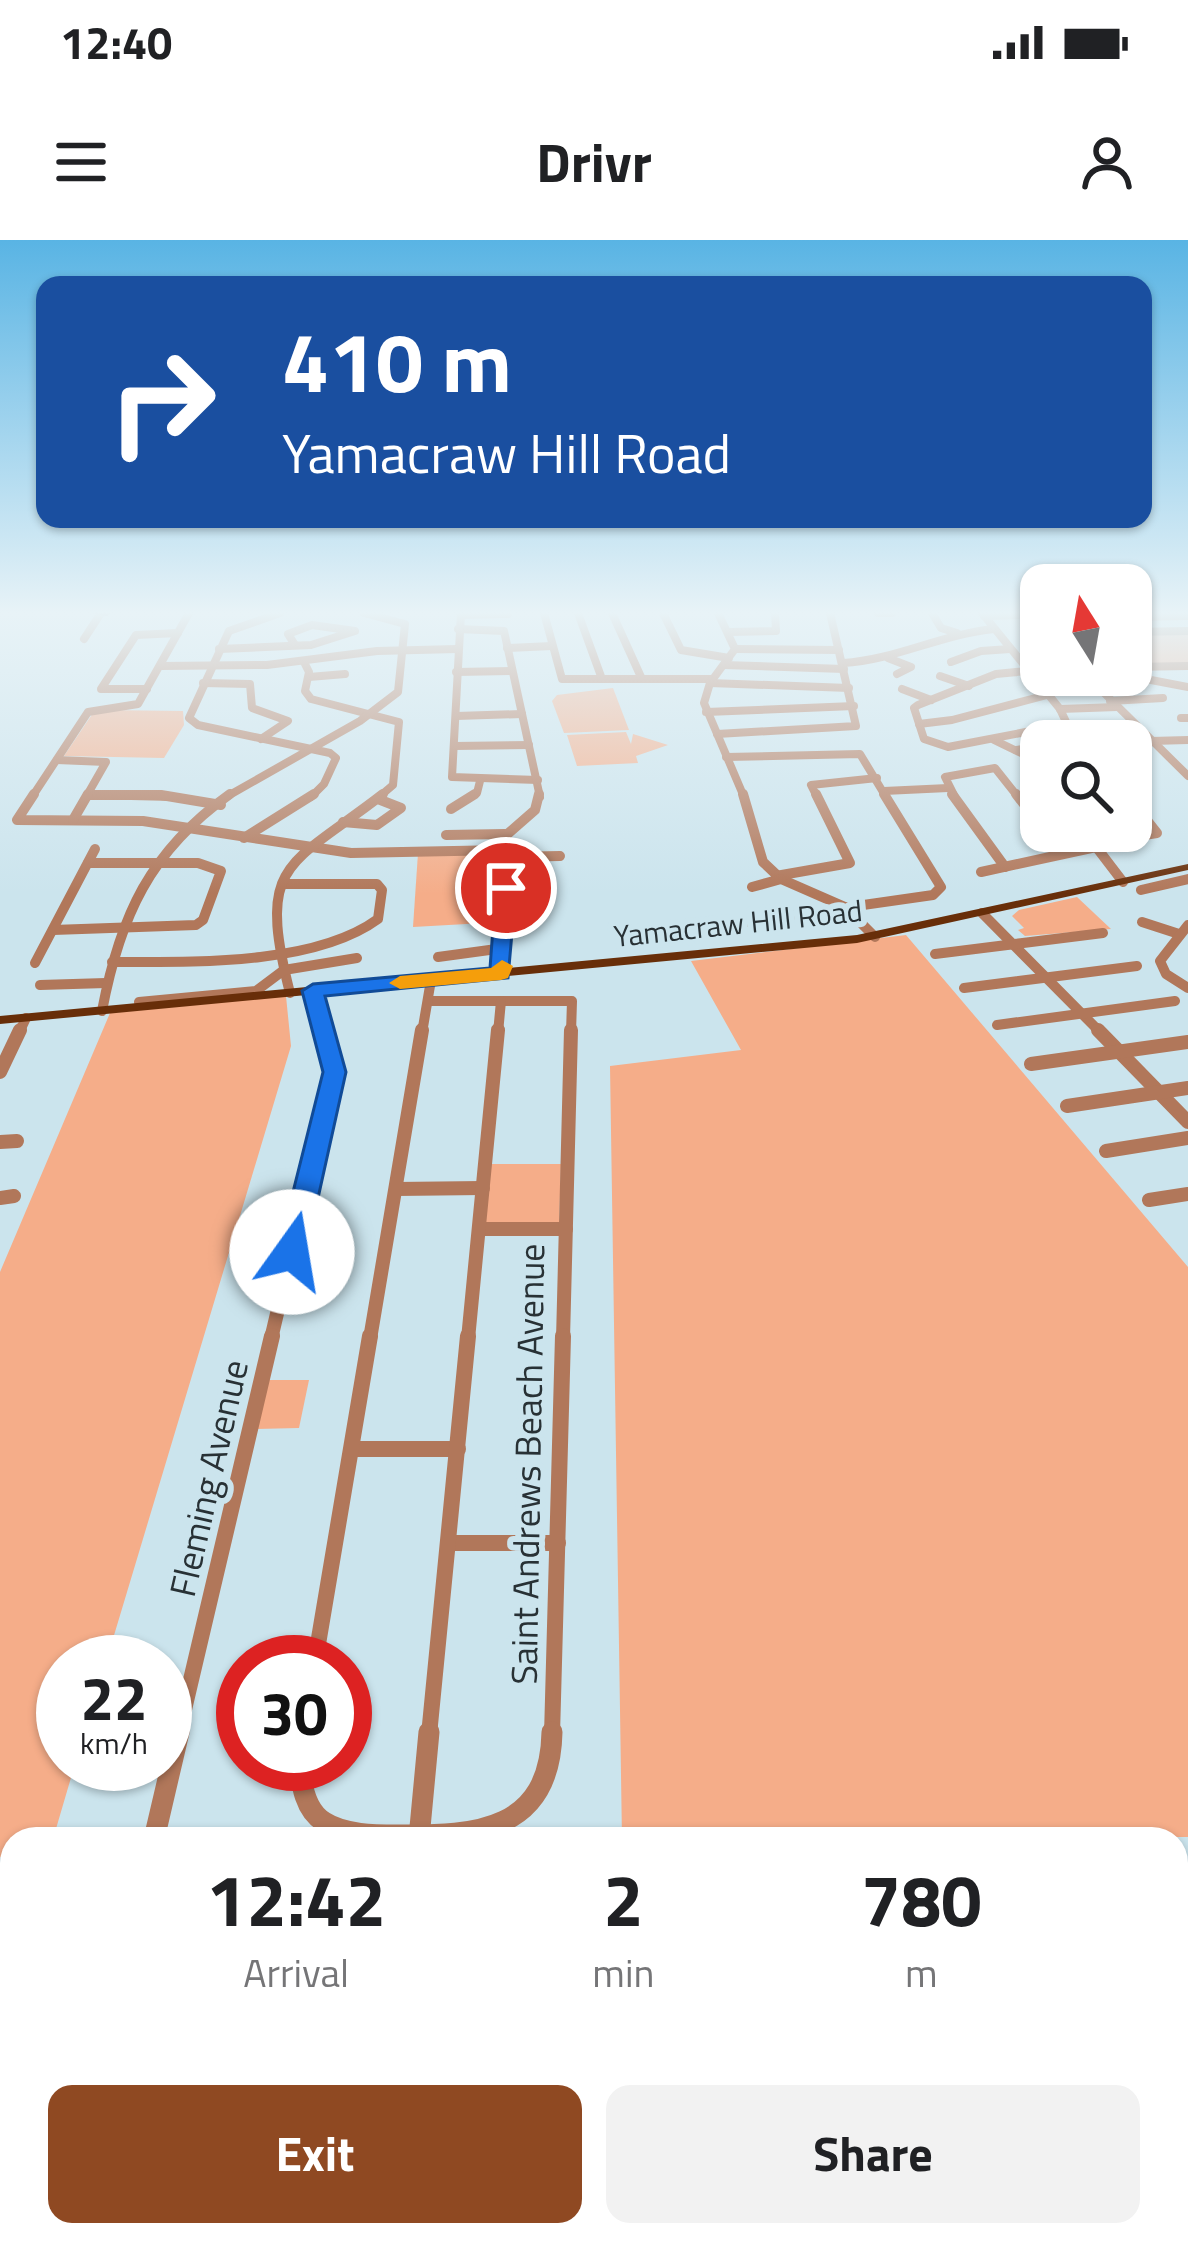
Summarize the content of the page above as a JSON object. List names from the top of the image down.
{
  "streets": {
    "main road": ["Yamacraw Hill Road"],
    "street": ["Saint Andrews Beach Avenue", "Fleming Avenue"]
  },
  "crossings": [
    ["Yamacraw Hill Road", "Fleming Avenue"]
  ],
  "north": "top",
  "page": {
    "status": "12:40",
    "header": "Drivr",
    "turn": ["410 m", "Yamacraw Hill Road"],
    "speed": "22 km/h",
    "limit": "30",
    "eta": [
      "12:42",
      "Arrival",
      "2",
      "min",
      "780",
      "m"
    ],
    "buttons": ["Exit", "Share"]
  }
}
